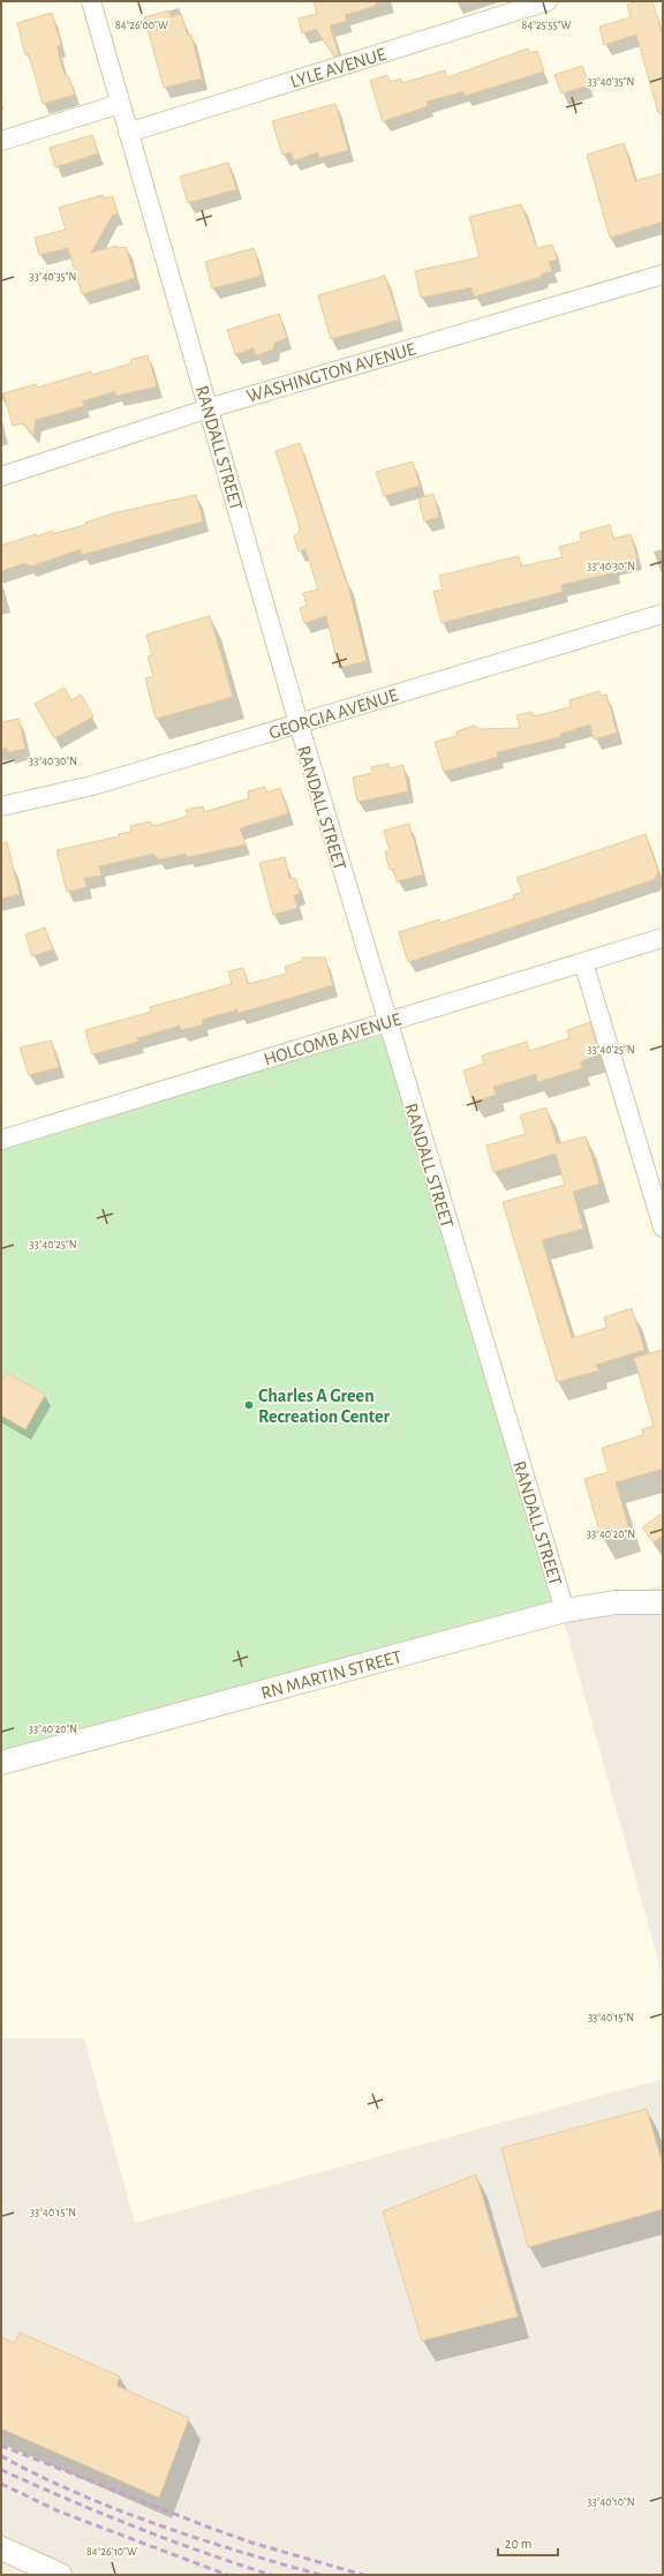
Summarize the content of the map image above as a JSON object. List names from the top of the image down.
{
  "streets": {
    "street": [
      "LYLE AVENUE",
      "WASHINGTON AVENUE",
      "RANDALL STREET",
      "GEORGIA AVENUE",
      "HOLCOMB AVENUE",
      "RN MARTIN STREET"
    ]
  },
  "crossings": [
    ["LYLE AVENUE", "RANDALL STREET"],
    ["WASHINGTON AVENUE", "RANDALL STREET"],
    ["RANDALL STREET", "GEORGIA AVENUE"],
    ["RANDALL STREET", "HOLCOMB AVENUE"],
    ["RANDALL STREET", "RN MARTIN STREET"]
  ],
  "places": ["Charles A Green Recreation Center"],
  "scale_bar": "20 m",
  "coordinates": [
    "84°26'00\"W",
    "84°25'55\"W",
    "33°40'35\"N",
    "33°40'30\"N",
    "33°40'25\"N",
    "33°40'20\"N",
    "33°40'15\"N",
    "33°40'10\"N",
    "84°26'10\"W"
  ]
}
